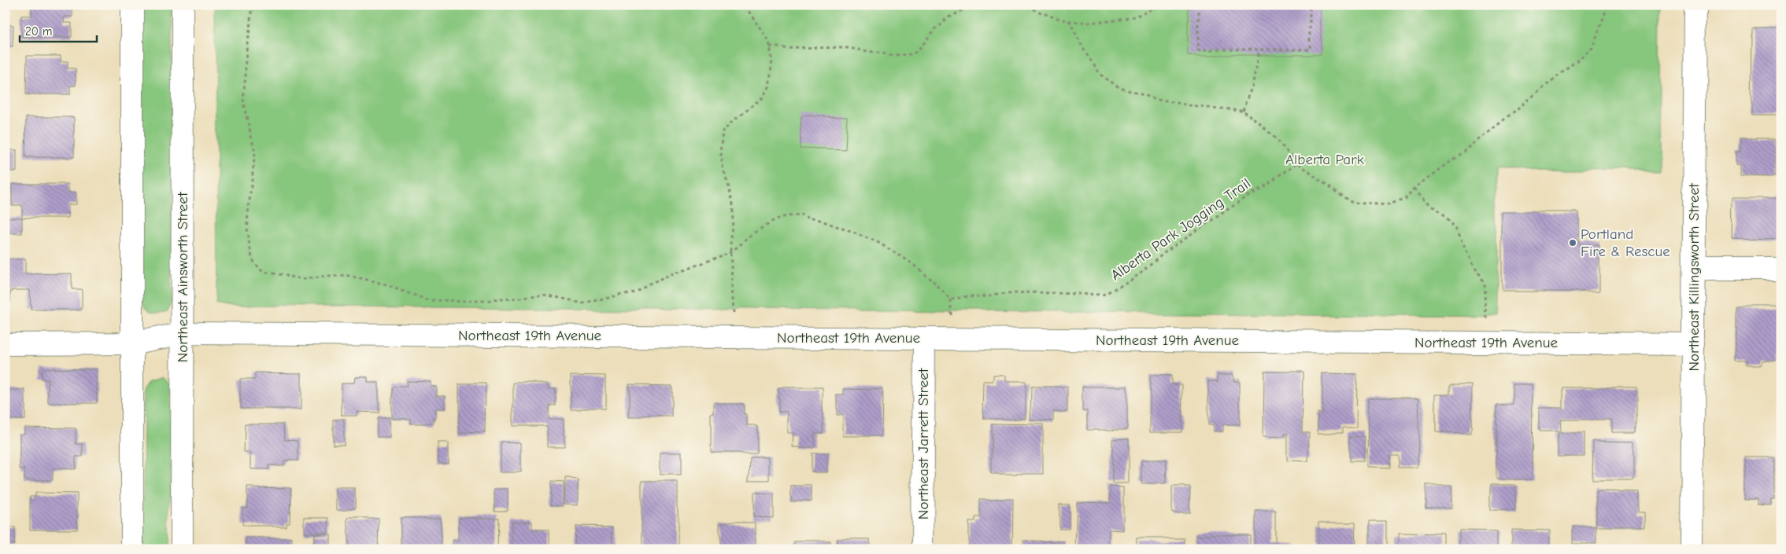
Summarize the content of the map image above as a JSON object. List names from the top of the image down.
{
  "streets": {
    "street": [
      "Northeast Ainsworth Street",
      "Northeast Killingsworth Street",
      "Northeast 19th Avenue",
      "Northeast Jarrett Street"
    ],
    "path": ["Alberta Park Jogging Trail"]
  },
  "crossings": [
    ["Northeast Ainsworth Street", "Northeast 19th Avenue"],
    ["Northeast Killingsworth Street", "Northeast 19th Avenue"],
    ["Northeast 19th Avenue", "Northeast Jarrett Street"]
  ],
  "parks": ["Alberta Park"],
  "places": ["Portland Fire & Rescue"],
  "scale_bar": "20 m"
}
